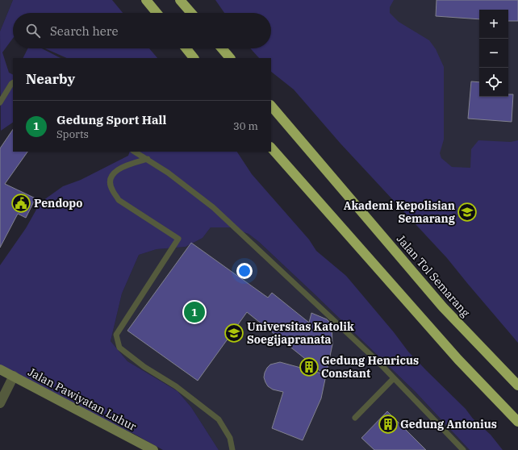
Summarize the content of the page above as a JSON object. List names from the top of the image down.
{
  "streets": {
    "highway": ["Jalan Tol Semarang"],
    "main road": ["Jalan Pawiyatan Luhur"]
  },
  "places": {
    "public building": ["Pendopo"],
    "school or university": ["Akademi Kepolisian Semarang", "Universitas Katolik Soegijapranata"],
    "building": ["Gedung Henricus Constant", "Gedung Antonius"]
  },
  "page": {
    "map_buttons": ["+", "−"],
    "search": "Search here",
    "heading": "Nearby",
    "list": [
      {
        "mark": "1",
        "name": "Gedung Sport Hall",
        "note": "Sports",
        "value": "30 m"
      }
    ],
    "pins": "1"
  }
}
